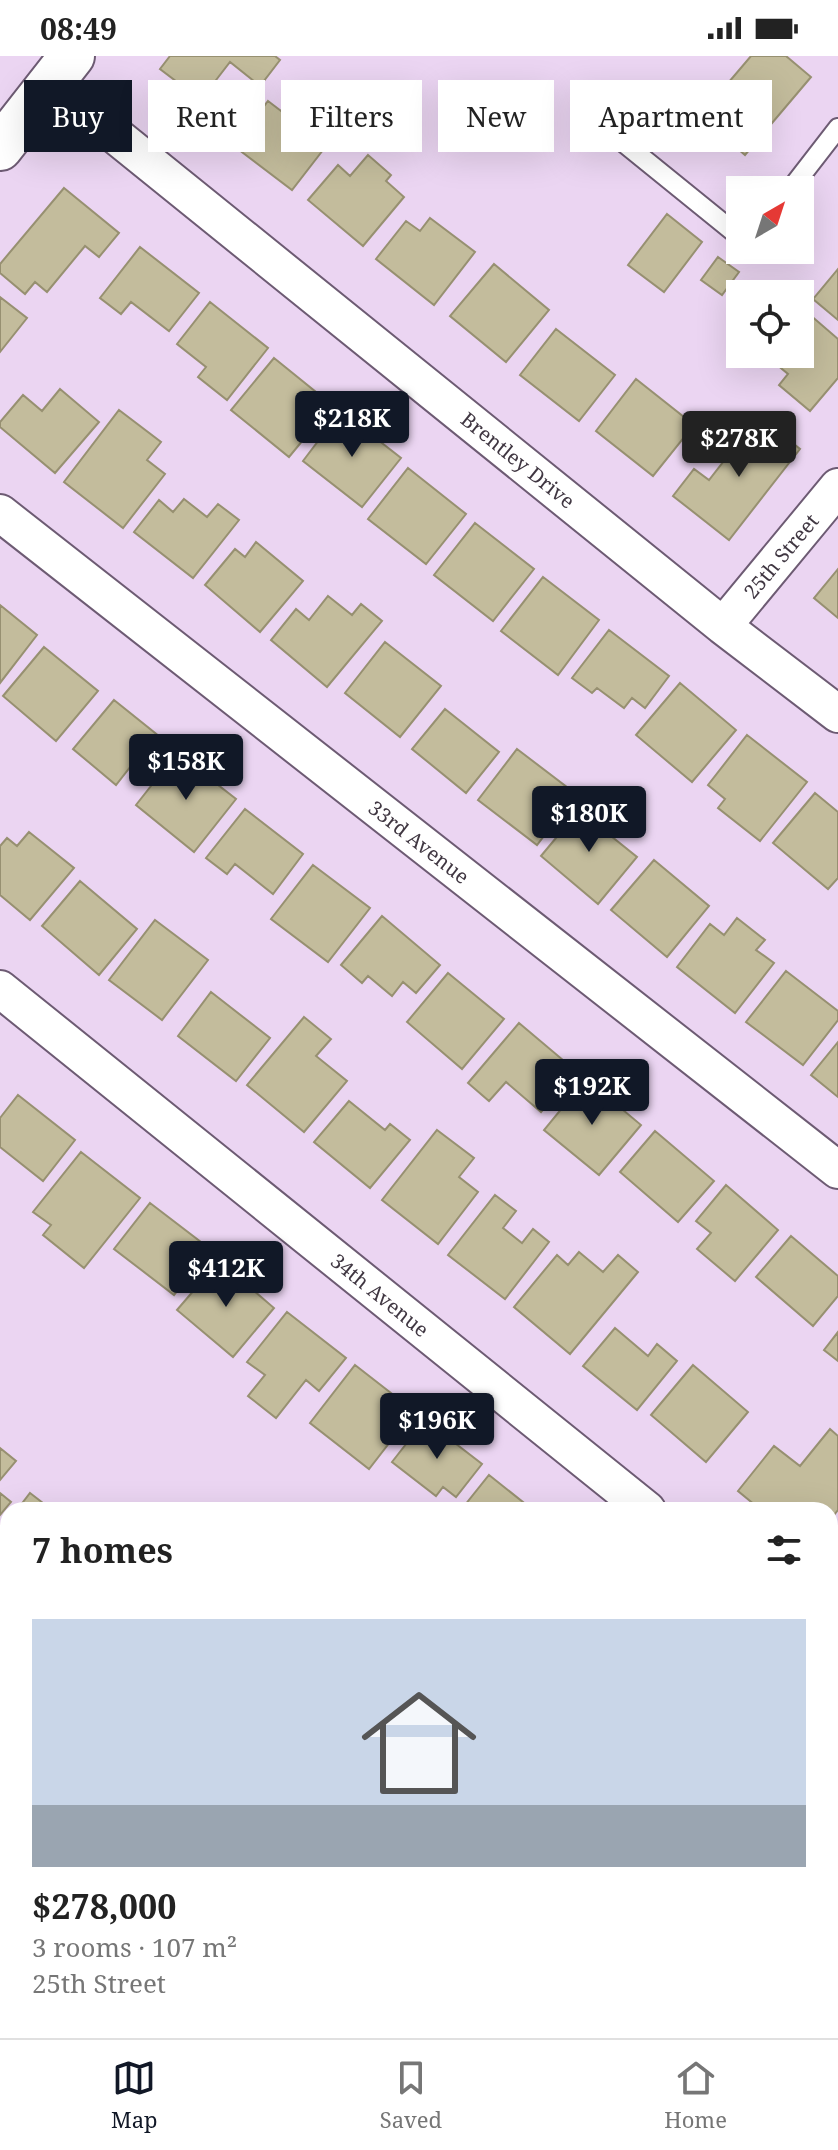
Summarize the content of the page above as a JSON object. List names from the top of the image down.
{
  "streets": {
    "street": [
      "Brentley Drive",
      "25th Street",
      "33rd Avenue",
      "34th Avenue"
    ]
  },
  "crossings": [
    ["Brentley Drive", "25th Street"]
  ],
  "north": "top right",
  "page": {
    "status": "08:49",
    "chip": [
      "Buy",
      "Rent",
      "Filters",
      "New",
      "Apartment"
    ],
    "price": [
      "$218K",
      "$278K",
      "$158K",
      "$180K",
      "$192K",
      "$412K",
      "$196K"
    ],
    "heading": "7 homes",
    "list": [
      {
        "name": "$278,000",
        "note": "3 rooms · 107 m² · 25th Street"
      }
    ],
    "tabs": ["Map", "Saved", "Home"]
  }
}
